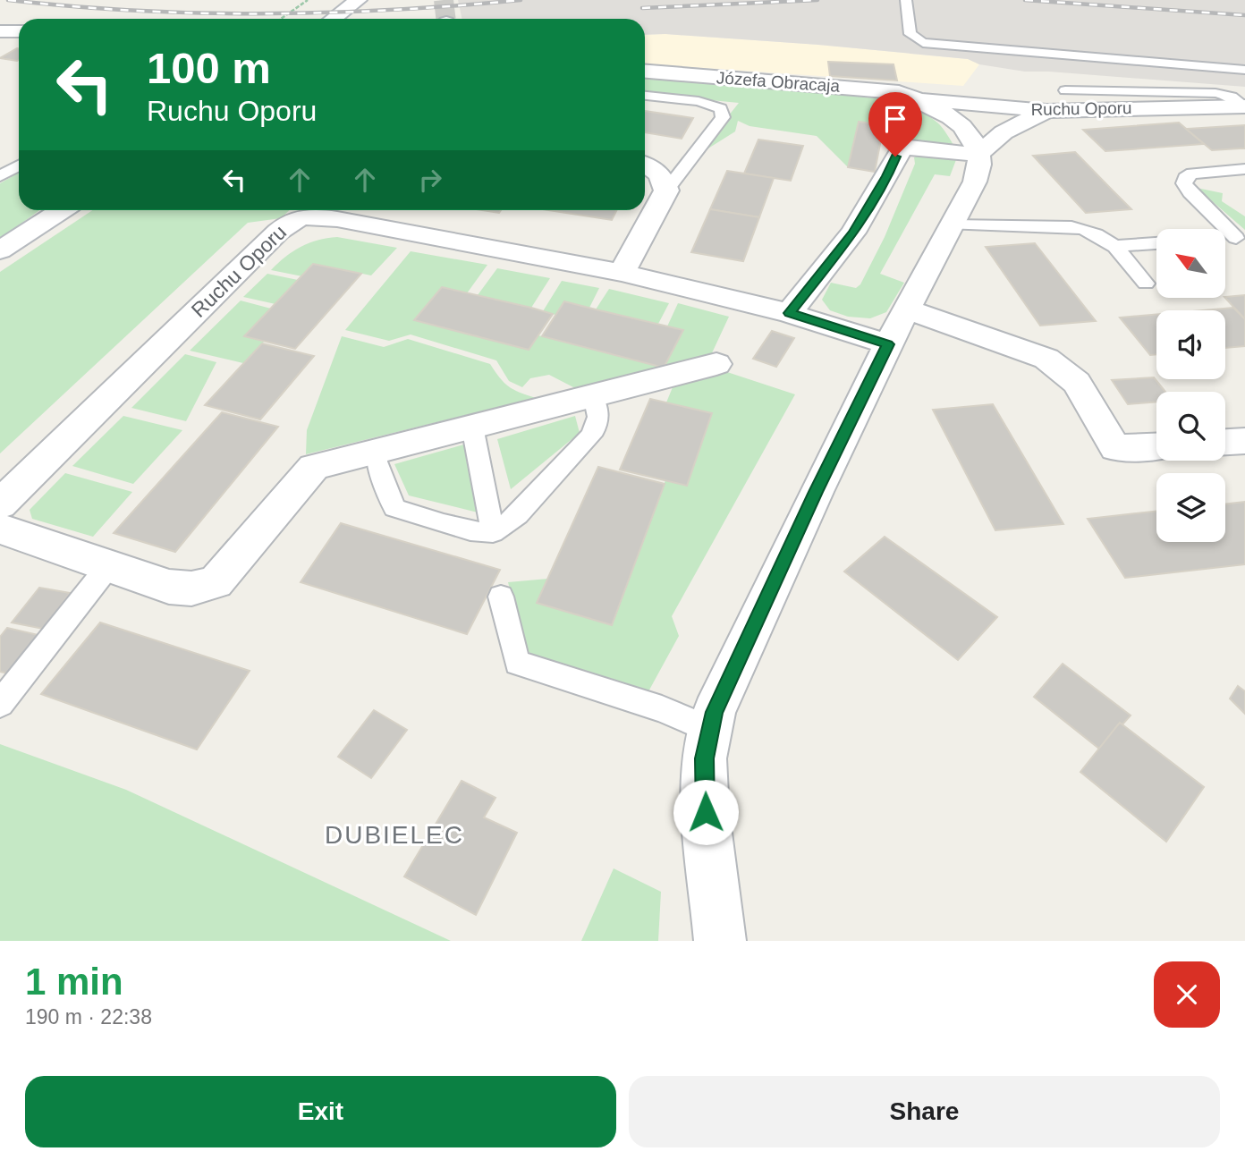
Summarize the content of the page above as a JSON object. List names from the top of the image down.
{
  "streets": {
    "street": ["Józefa Obracaja", "Ruchu Oporu"]
  },
  "crossings": [
    ["Józefa Obracaja", "Ruchu Oporu"]
  ],
  "districts": ["DUBIELEC"],
  "north": "top left",
  "page": {
    "turn": ["100 m", "Ruchu Oporu"],
    "heading": ["1 min", "190 m · 22:38"],
    "buttons": ["Exit", "Share"]
  }
}
